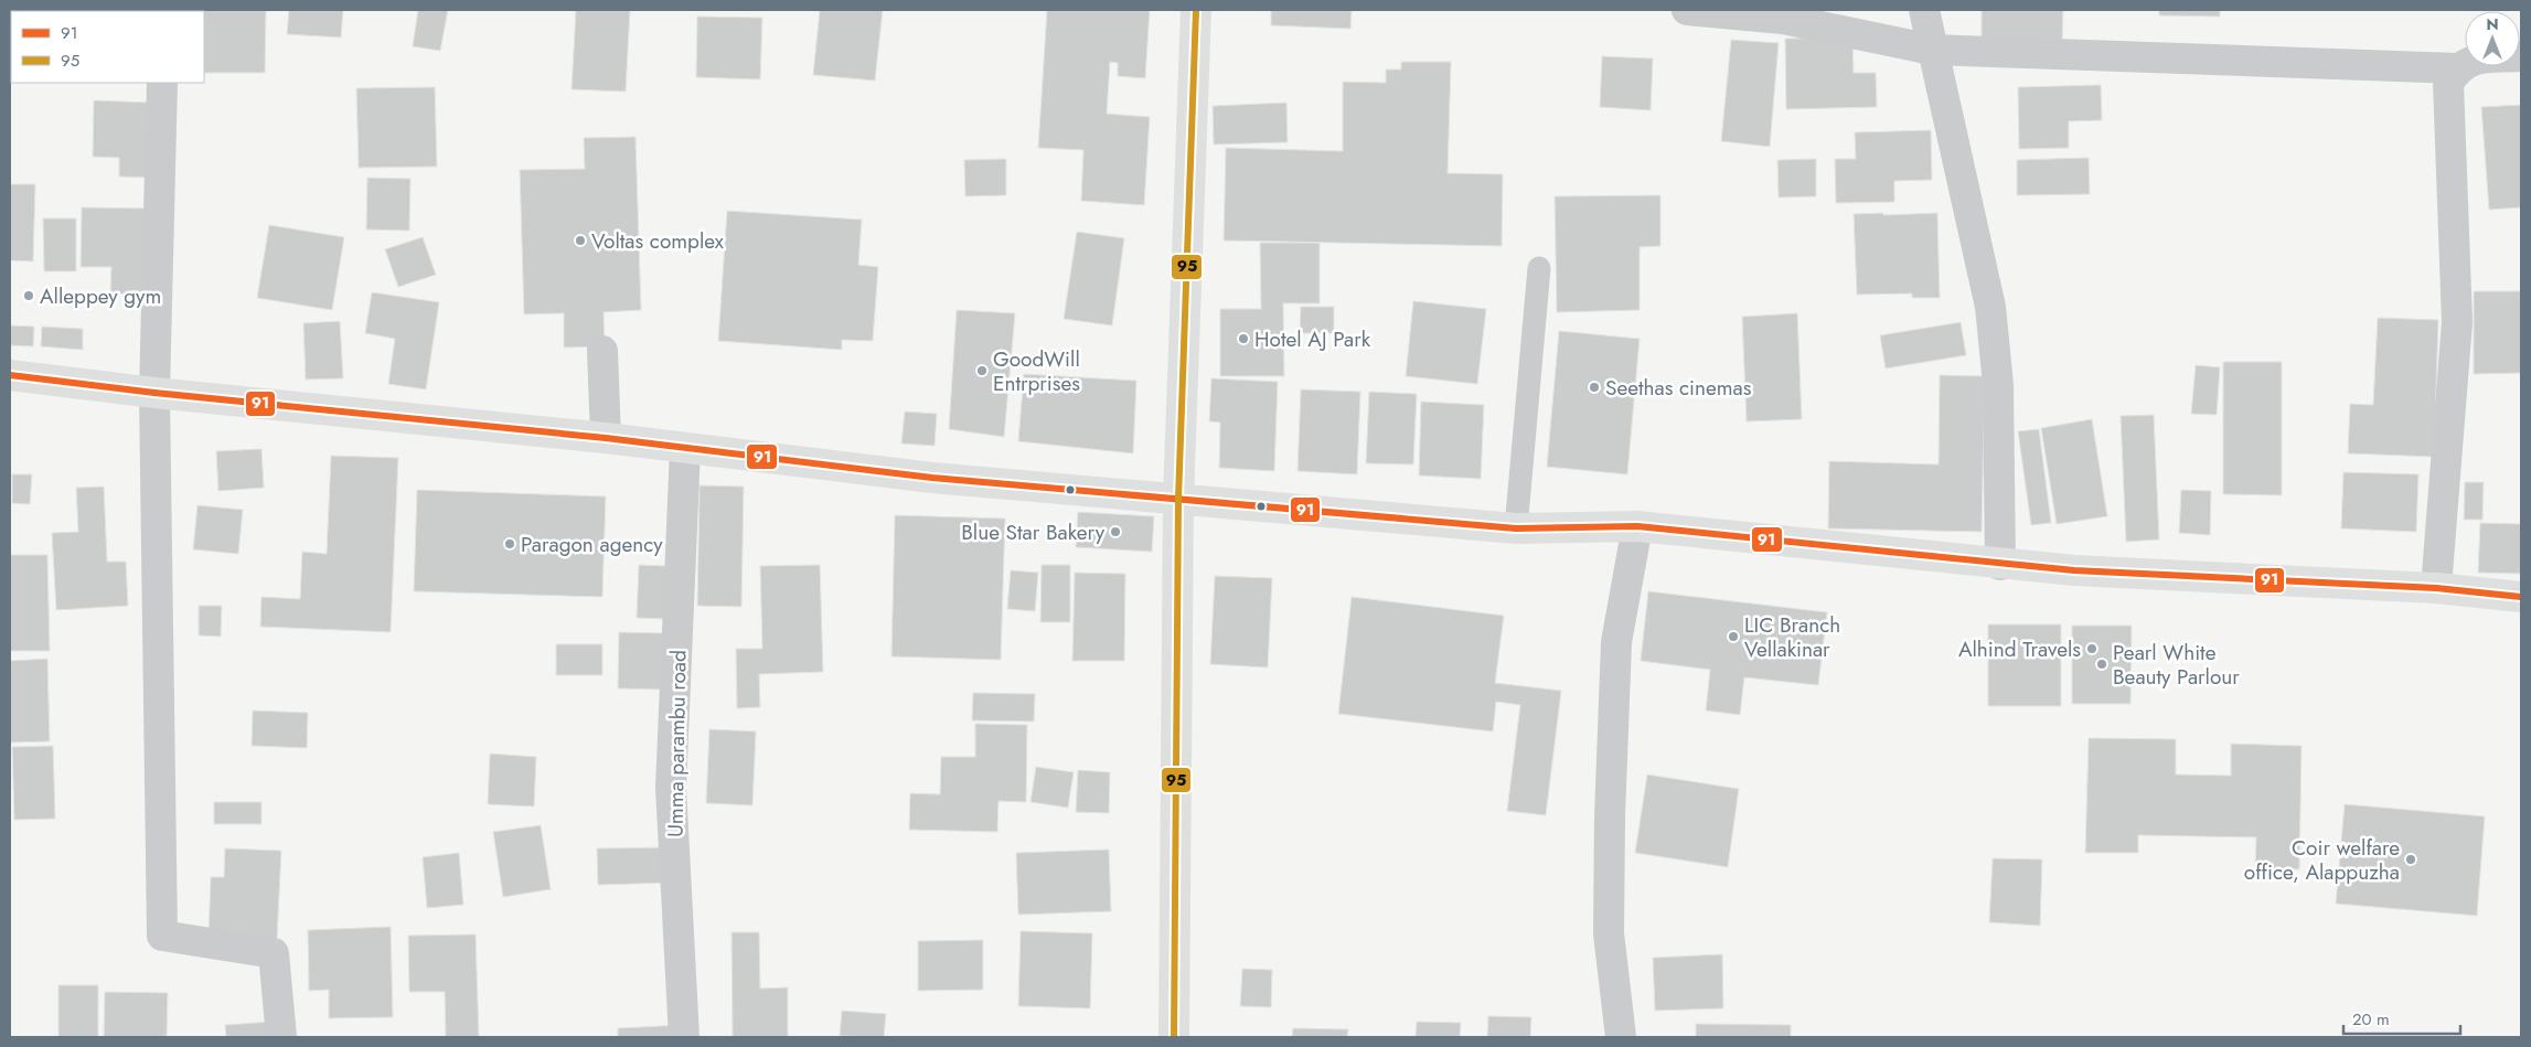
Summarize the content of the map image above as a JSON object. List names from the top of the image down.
{
  "streets": {
    "street": ["Umma parambu road"]
  },
  "places": [
    "Voltas complex",
    "Alleppey gym",
    "Hotel AJ Park",
    "GoodWill Entrprises",
    "Seethas cinemas",
    "Blue Star Bakery",
    "Paragon agency",
    "LIC Branch Vellakinar",
    "Alhind Travels",
    "Pearl White Beauty Parlour",
    "Coir welfare office, Alappuzha"
  ],
  "lines": ["transit line 95", "transit line 91"],
  "legend": ["91", "95"],
  "scale_bar": "20 m",
  "north": "top"
}
